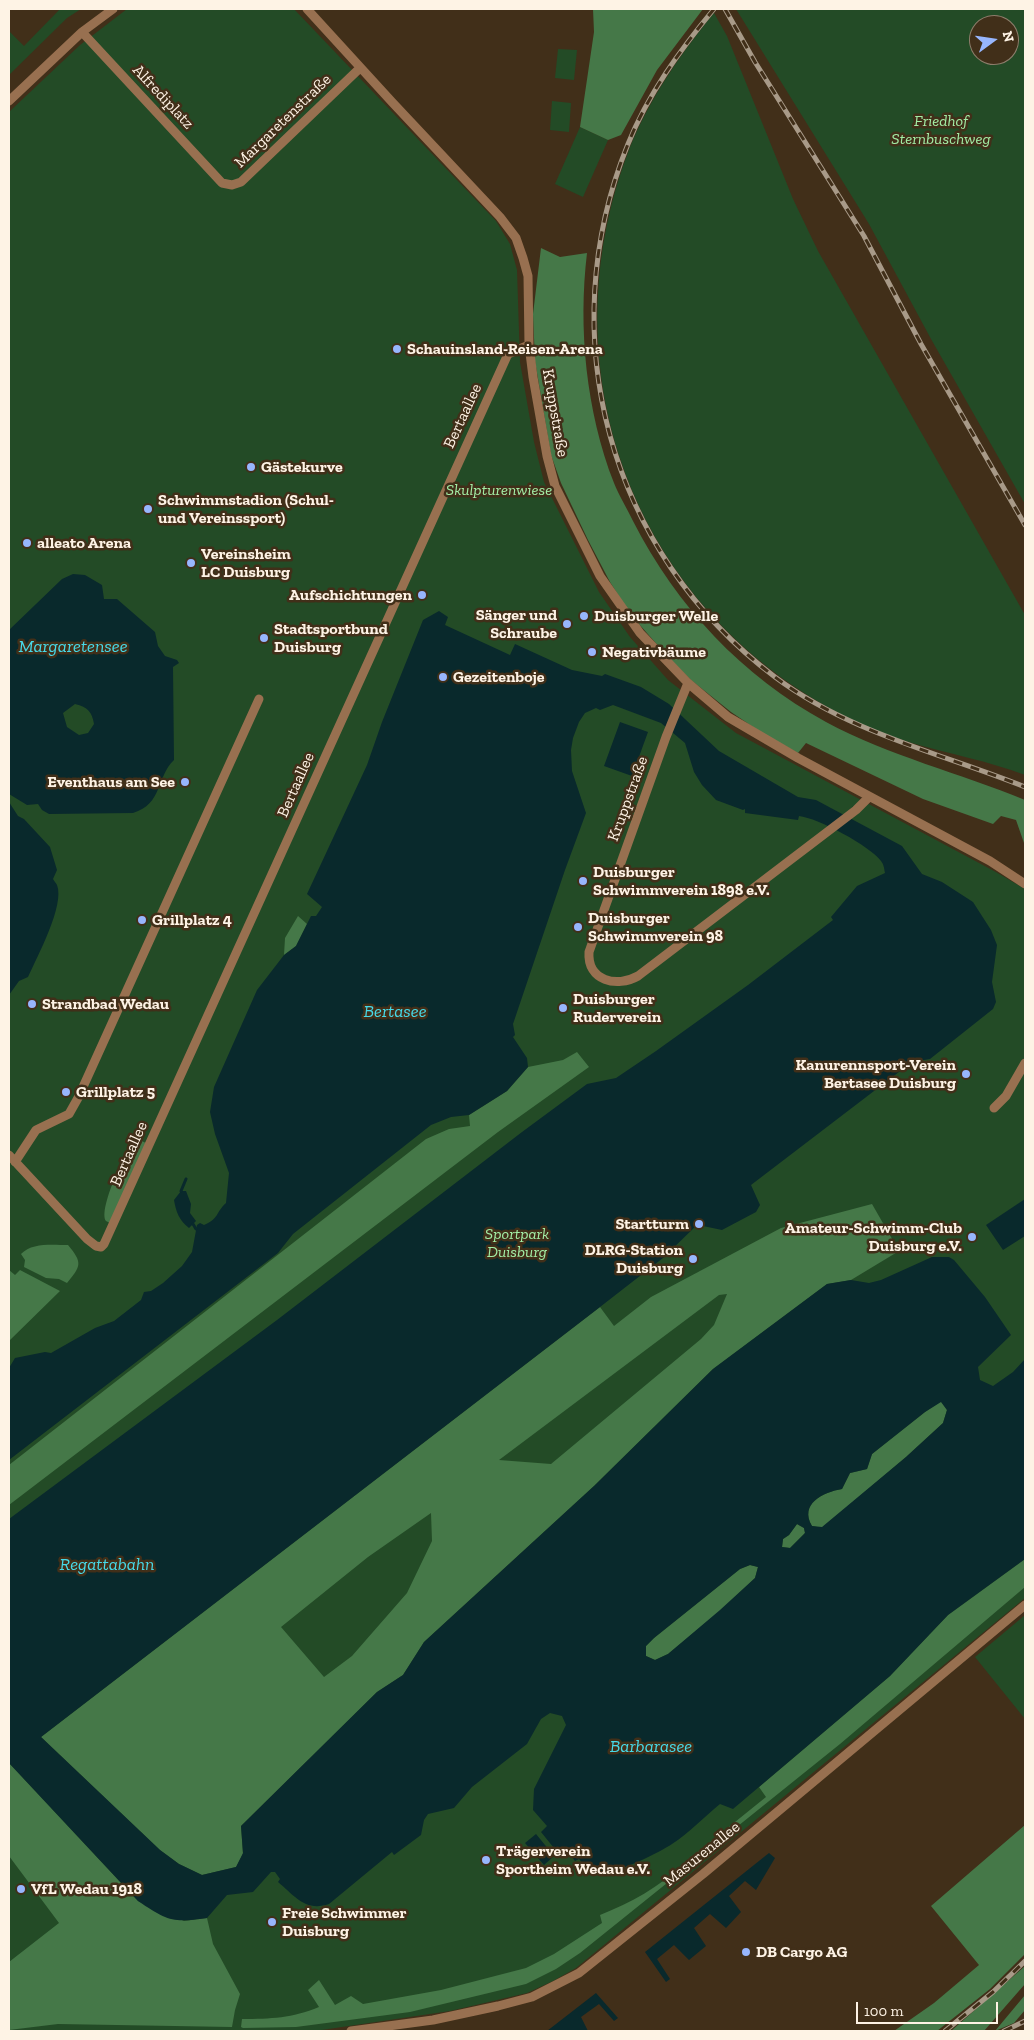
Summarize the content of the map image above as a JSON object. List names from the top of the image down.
{
  "streets": {
    "street": [
      "Alfrediplatz",
      "Margaretenstraße",
      "Kruppstraße",
      "Bertaallee",
      "Masurenallee"
    ]
  },
  "crossings": [
    ["Alfrediplatz", "Margaretenstraße"],
    ["Margaretenstraße", "Kruppstraße"],
    ["Kruppstraße", "Bertaallee"]
  ],
  "water": [
    "Margaretensee",
    "Bertasee",
    "Regattabahn",
    "Barbarasee"
  ],
  "parks": ["Friedhof Sternbuschweg", "Skulpturenwiese", "Sportpark Duisburg"],
  "places": [
    "Schauinsland-Reisen-Arena",
    "Gästekurve",
    "Schwimmstadion (Schul- und Vereinssport)",
    "alleato Arena",
    "Vereinsheim LC Duisburg",
    "Aufschichtungen",
    "Duisburger Welle",
    "Sänger und Schraube",
    "Stadtsportbund Duisburg",
    "Negativbäume",
    "Gezeitenboje",
    "Eventhaus am See",
    "Duisburger Schwimmverein 1898 e.V.",
    "Grillplatz 4",
    "Duisburger Schwimmverein 98",
    "Strandbad Wedau",
    "Duisburger Ruderverein",
    "Kanurennsport-Verein Bertasee Duisburg",
    "Grillplatz 5",
    "Startturm",
    "Amateur-Schwimm-Club Duisburg e.V.",
    "DLRG-Station Duisburg",
    "Trägerverein Sportheim Wedau e.V.",
    "VfL Wedau 1918",
    "Freie Schwimmer Duisburg",
    "DB Cargo AG"
  ],
  "scale_bar": "100 m",
  "north": "right"
}
